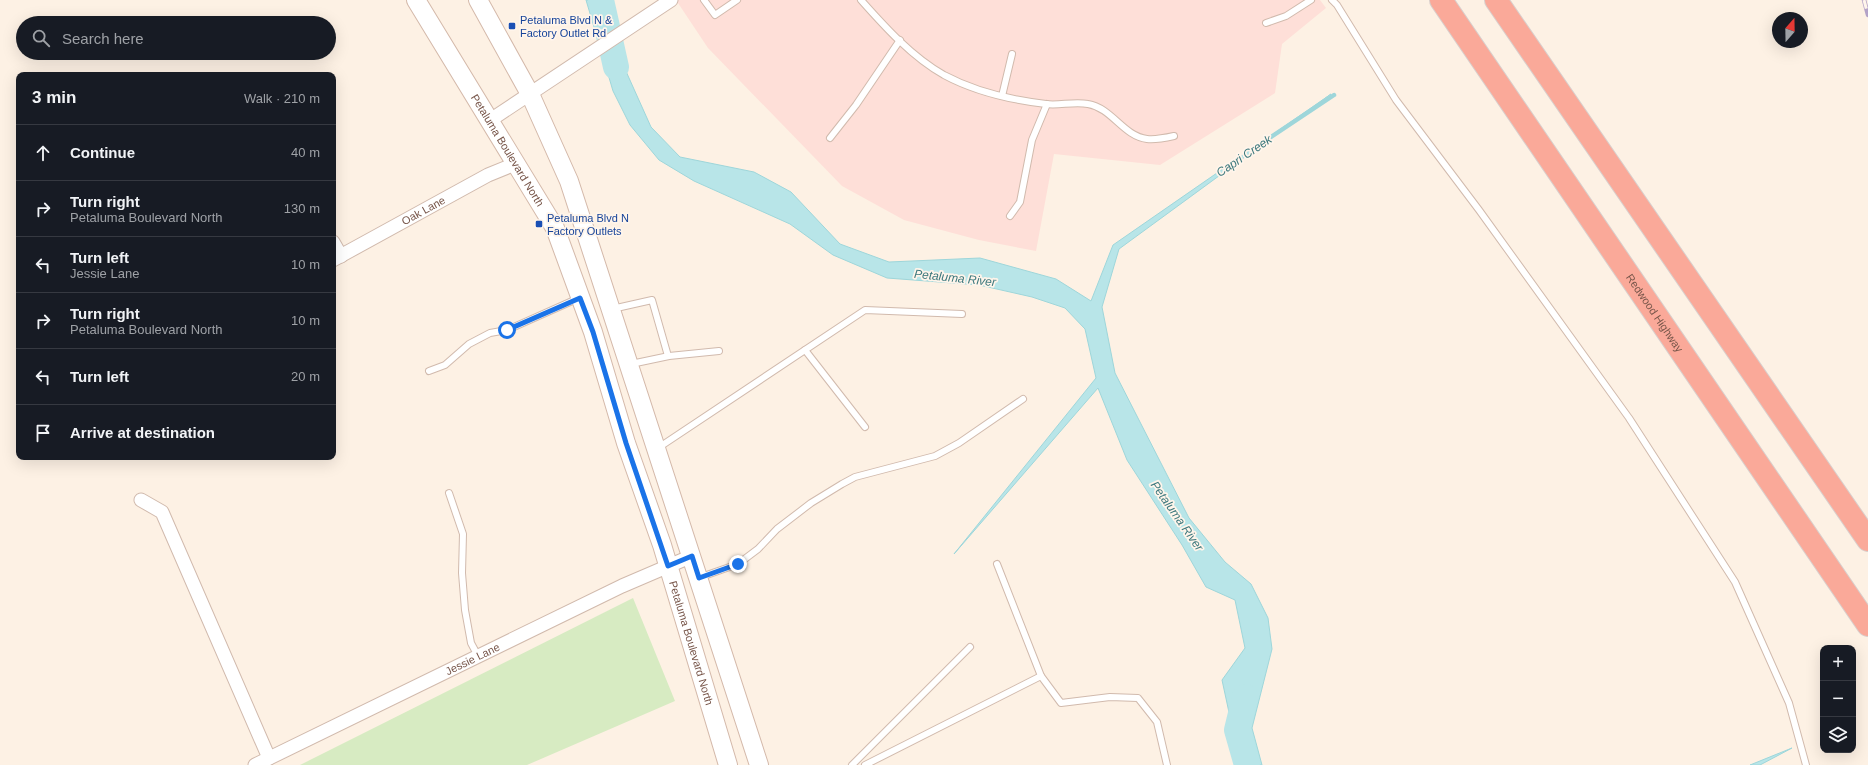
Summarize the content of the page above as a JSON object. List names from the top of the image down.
{
  "streets": {
    "highway": ["Redwood Highway"],
    "main road": ["Petaluma Boulevard North"],
    "street": ["Oak Lane", "Jessie Lane"]
  },
  "crossings": [
    ["Petaluma Boulevard North", "Oak Lane"],
    ["Petaluma Boulevard North", "Jessie Lane"]
  ],
  "water": ["Capri Creek", "Petaluma River"],
  "places": {
    "transit": ["Petaluma Blvd N & Factory Outlet Rd", "Petaluma Blvd N Factory Outlets"]
  },
  "north": "top",
  "page": {
    "search": "Search here",
    "heading": ["3 min", "Walk · 210 m"],
    "list": [
      ["Continue", "40 m"],
      ["Turn right", "Petaluma Boulevard North", "130 m"],
      ["Turn left", "Jessie Lane", "10 m"],
      ["Turn right", "Petaluma Boulevard North", "10 m"],
      ["Turn left", "20 m"],
      "Arrive at destination"
    ],
    "map_buttons": ["+", "−"]
  }
}
